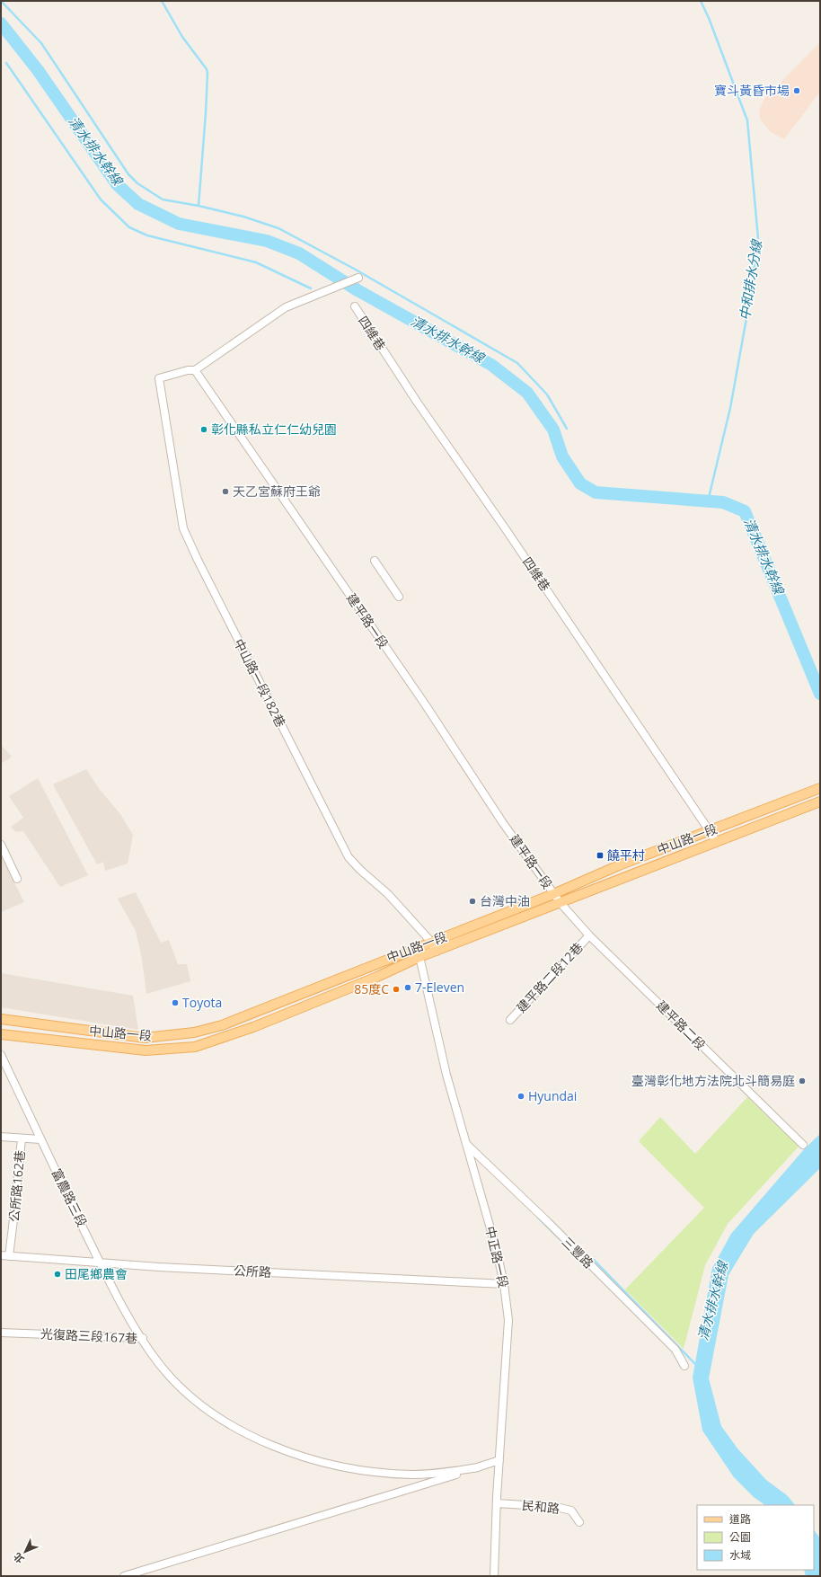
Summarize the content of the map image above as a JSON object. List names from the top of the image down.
{
  "streets": {
    "main road": ["中山路一段"],
    "street": [
      "四維巷",
      "建平路一段",
      "中山路一段182巷",
      "建平路二段12巷",
      "建平路二段",
      "公所路162巷",
      "富農路三段",
      "三豐路",
      "中正路一段",
      "公所路",
      "光復路三段167巷",
      "民和路"
    ]
  },
  "crossings": [
    ["四維巷", "中山路一段"],
    ["建平路一段", "中山路一段182巷"],
    ["建平路一段", "中山路一段"],
    ["建平路一段", "建平路二段"],
    ["中山路一段182巷", "中山路一段"],
    ["中山路一段", "建平路二段"],
    ["中山路一段", "中正路一段"],
    ["建平路二段12巷", "建平路二段"],
    ["公所路162巷", "公所路"],
    ["富農路三段", "公所路"],
    ["富農路三段", "光復路三段167巷"],
    ["三豐路", "中正路一段"],
    ["中正路一段", "公所路"],
    ["中正路一段", "民和路"]
  ],
  "water": ["清水排水幹線", "中和排水分線"],
  "places": {
    "other": [
      "寶斗黃昏市場",
      "彰化縣私立仁仁幼兒園",
      "天乙宮蘇府王爺",
      "台灣中油",
      "7-Eleven",
      "85度C",
      "Toyota",
      "臺灣彰化地方法院北斗簡易庭",
      "Hyundai",
      "田尾鄉農會"
    ],
    "transit": ["饒平村"]
  },
  "legend": ["道路", "公園", "水域"],
  "north": "bottom left"
}
